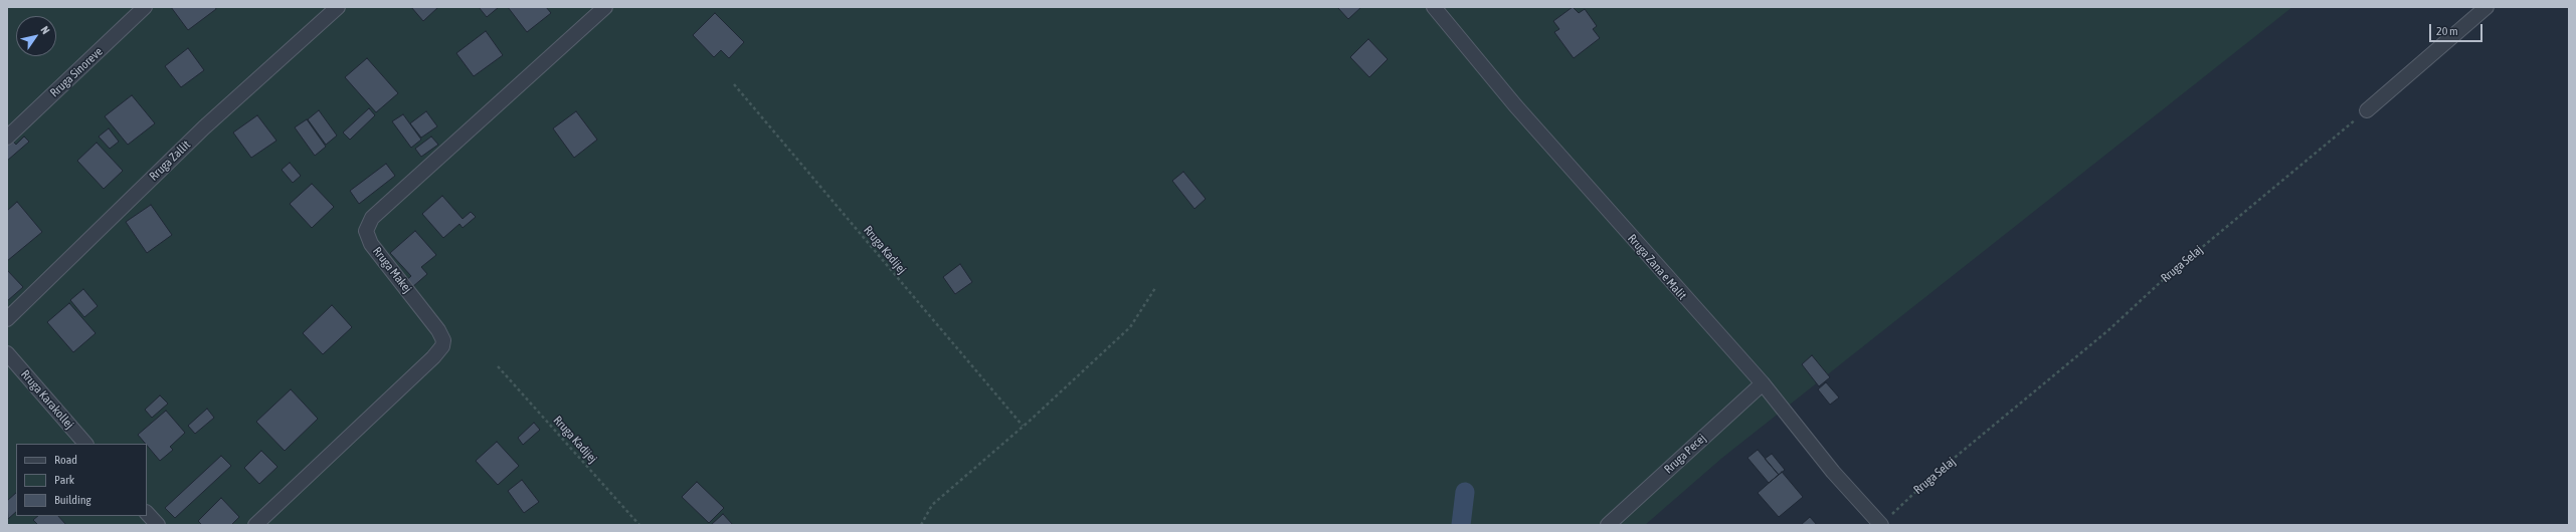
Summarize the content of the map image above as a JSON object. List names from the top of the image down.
{
  "streets": {
    "street": [
      "Rruga Sinoreve",
      "Rruga Zallit",
      "Rruga Zana e Malit",
      "Rruga Makej",
      "Rruga Karakollej",
      "Rruga Pecej"
    ],
    "path": ["Rruga Kadijej", "Rruga Selaj"]
  },
  "crossings": [
    ["Rruga Selaj", "Rruga Zana e Malit"],
    ["Rruga Zana e Malit", "Rruga Pecej"]
  ],
  "legend": ["Road", "Park", "Building"],
  "scale_bar": "20 m",
  "north": "top right"
}
